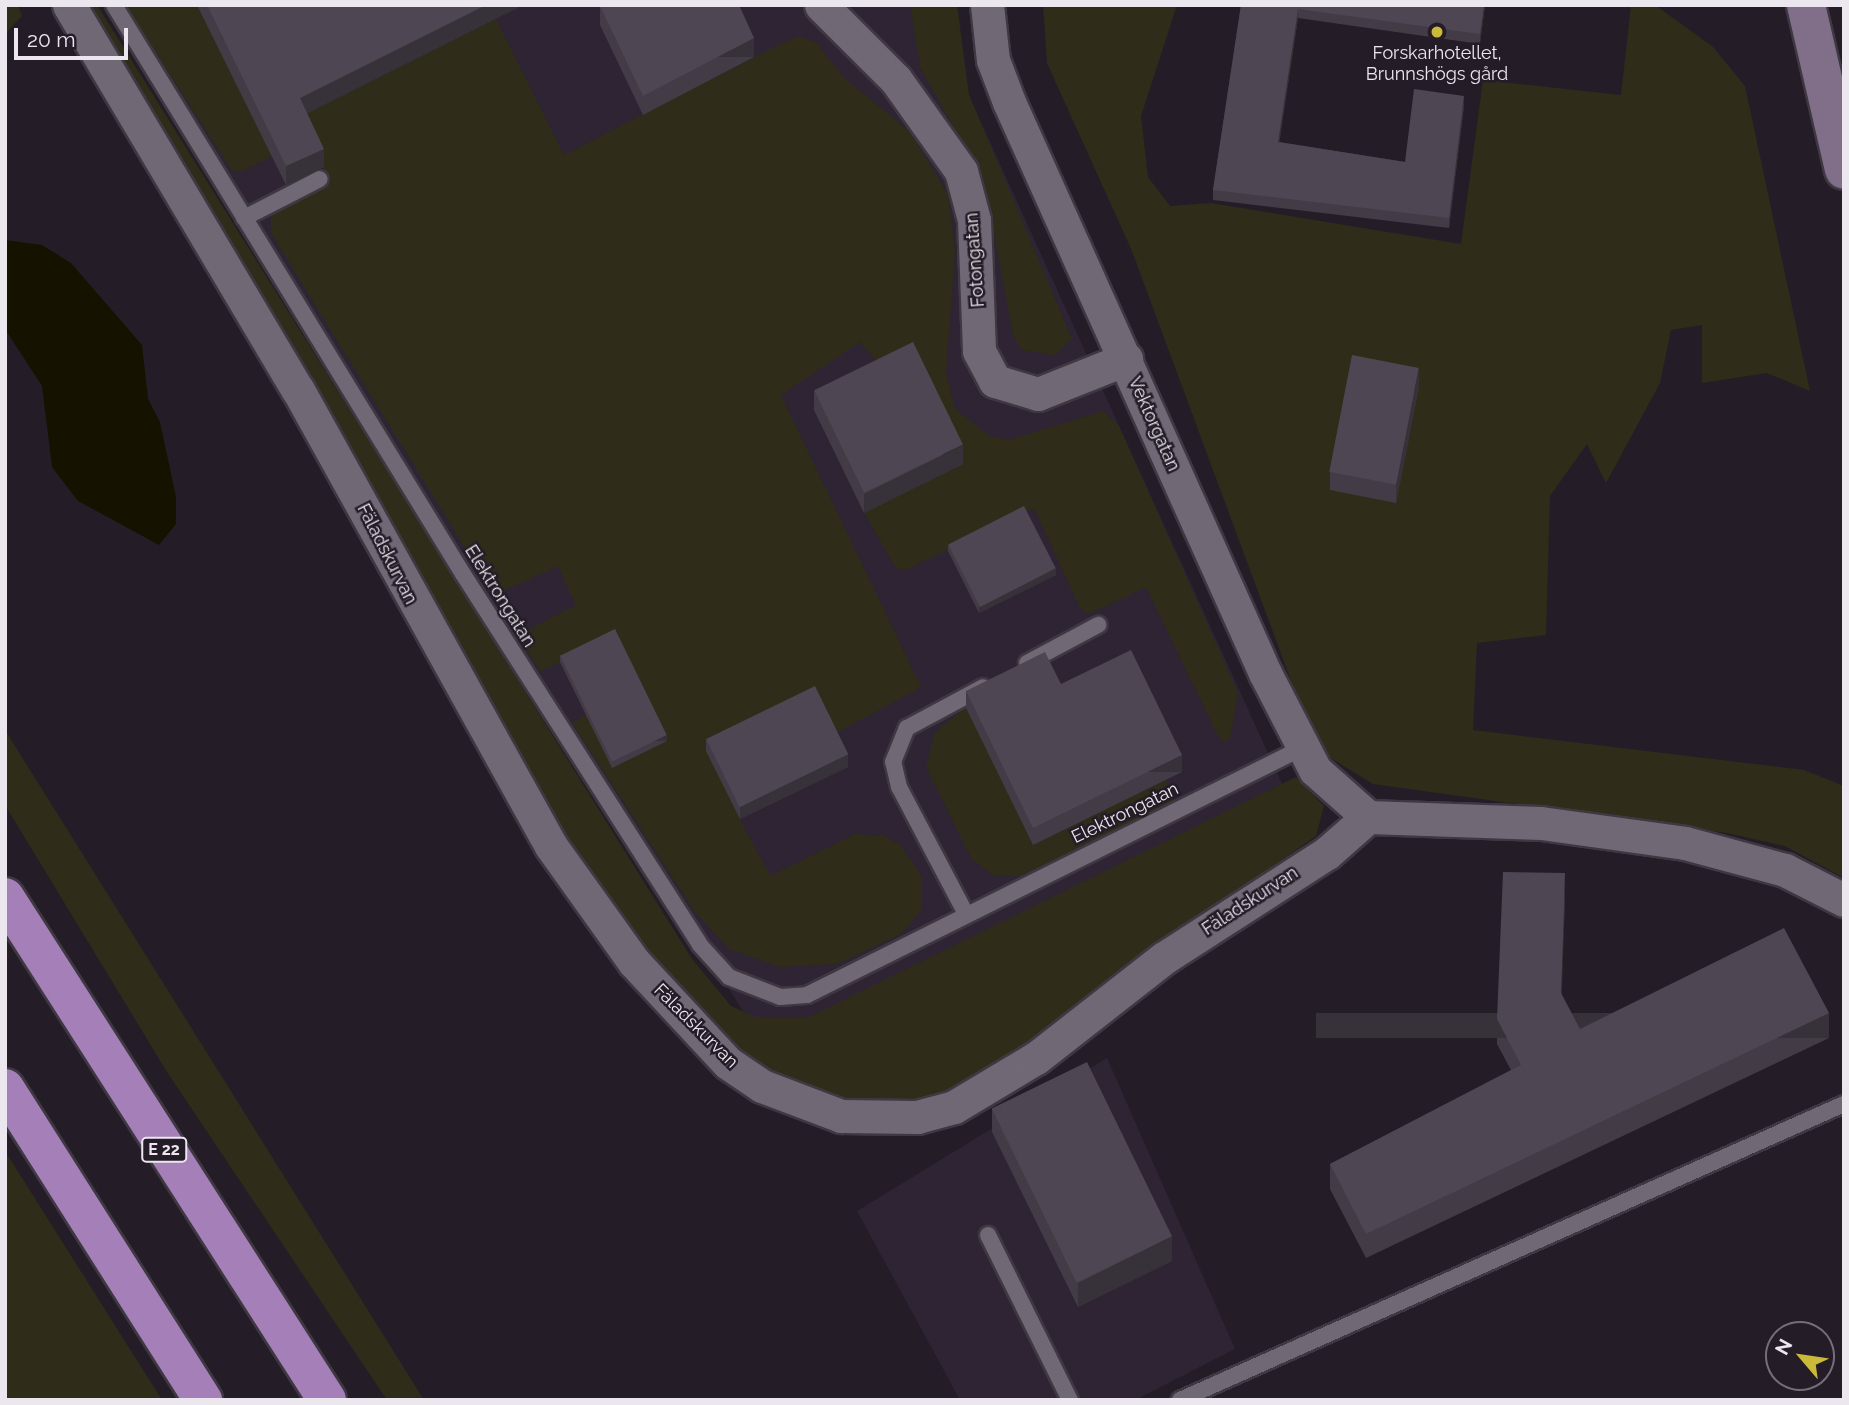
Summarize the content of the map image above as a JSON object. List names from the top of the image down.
{
  "streets": {
    "highway": ["E 22"],
    "street": ["Fotongatan", "Vektorgatan", "Fäladskurvan"],
    "lane": ["Elektrongatan"]
  },
  "crossings": [
    ["Fotongatan", "Vektorgatan"],
    ["Vektorgatan", "Fäladskurvan"],
    ["Vektorgatan", "Elektrongatan"]
  ],
  "places": ["Forskarhotellet, Brunnshögs gård"],
  "scale_bar": "20 m",
  "north": "top left"
}
